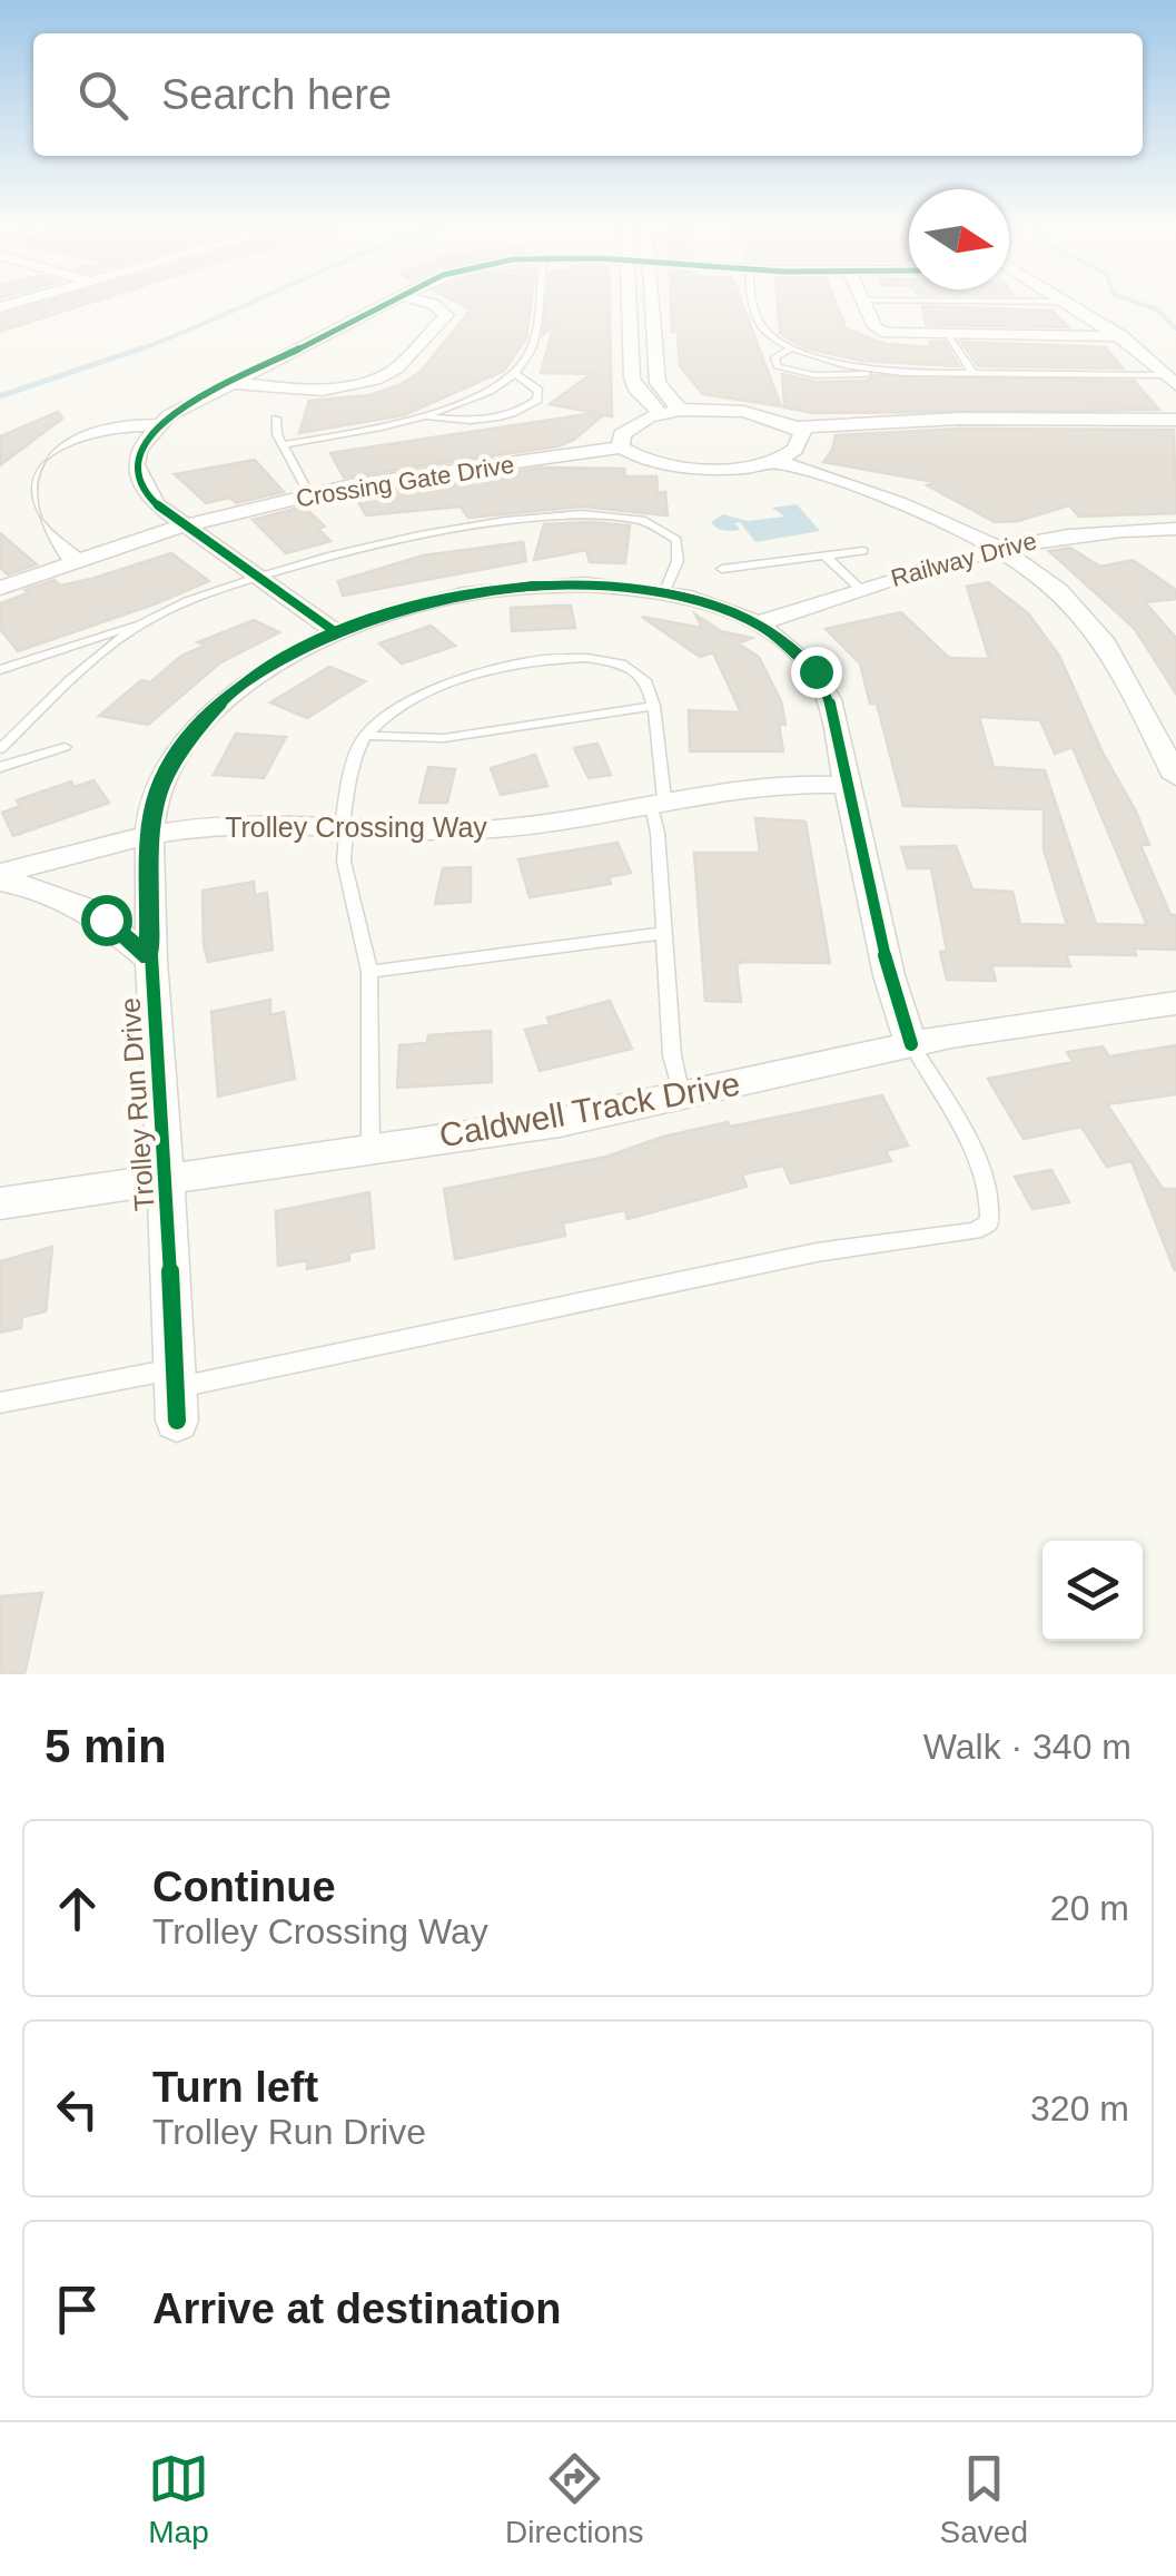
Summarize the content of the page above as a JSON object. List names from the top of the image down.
{
  "streets": {
    "street": [
      "Crossing Gate Drive",
      "Railway Drive",
      "Trolley Crossing Way",
      "Trolley Run Drive",
      "Caldwell Track Drive"
    ]
  },
  "crossings": [
    ["Railway Drive", "Trolley Run Drive"],
    ["Trolley Crossing Way", "Trolley Run Drive"],
    ["Trolley Run Drive", "Caldwell Track Drive"]
  ],
  "north": "right",
  "page": {
    "search": "Search here",
    "heading": ["5 min", "Walk · 340 m"],
    "list": [
      ["Continue", "Trolley Crossing Way", "20 m"],
      ["Turn left", "Trolley Run Drive", "320 m"],
      "Arrive at destination"
    ],
    "nav": ["Map", "Directions", "Saved"]
  }
}
